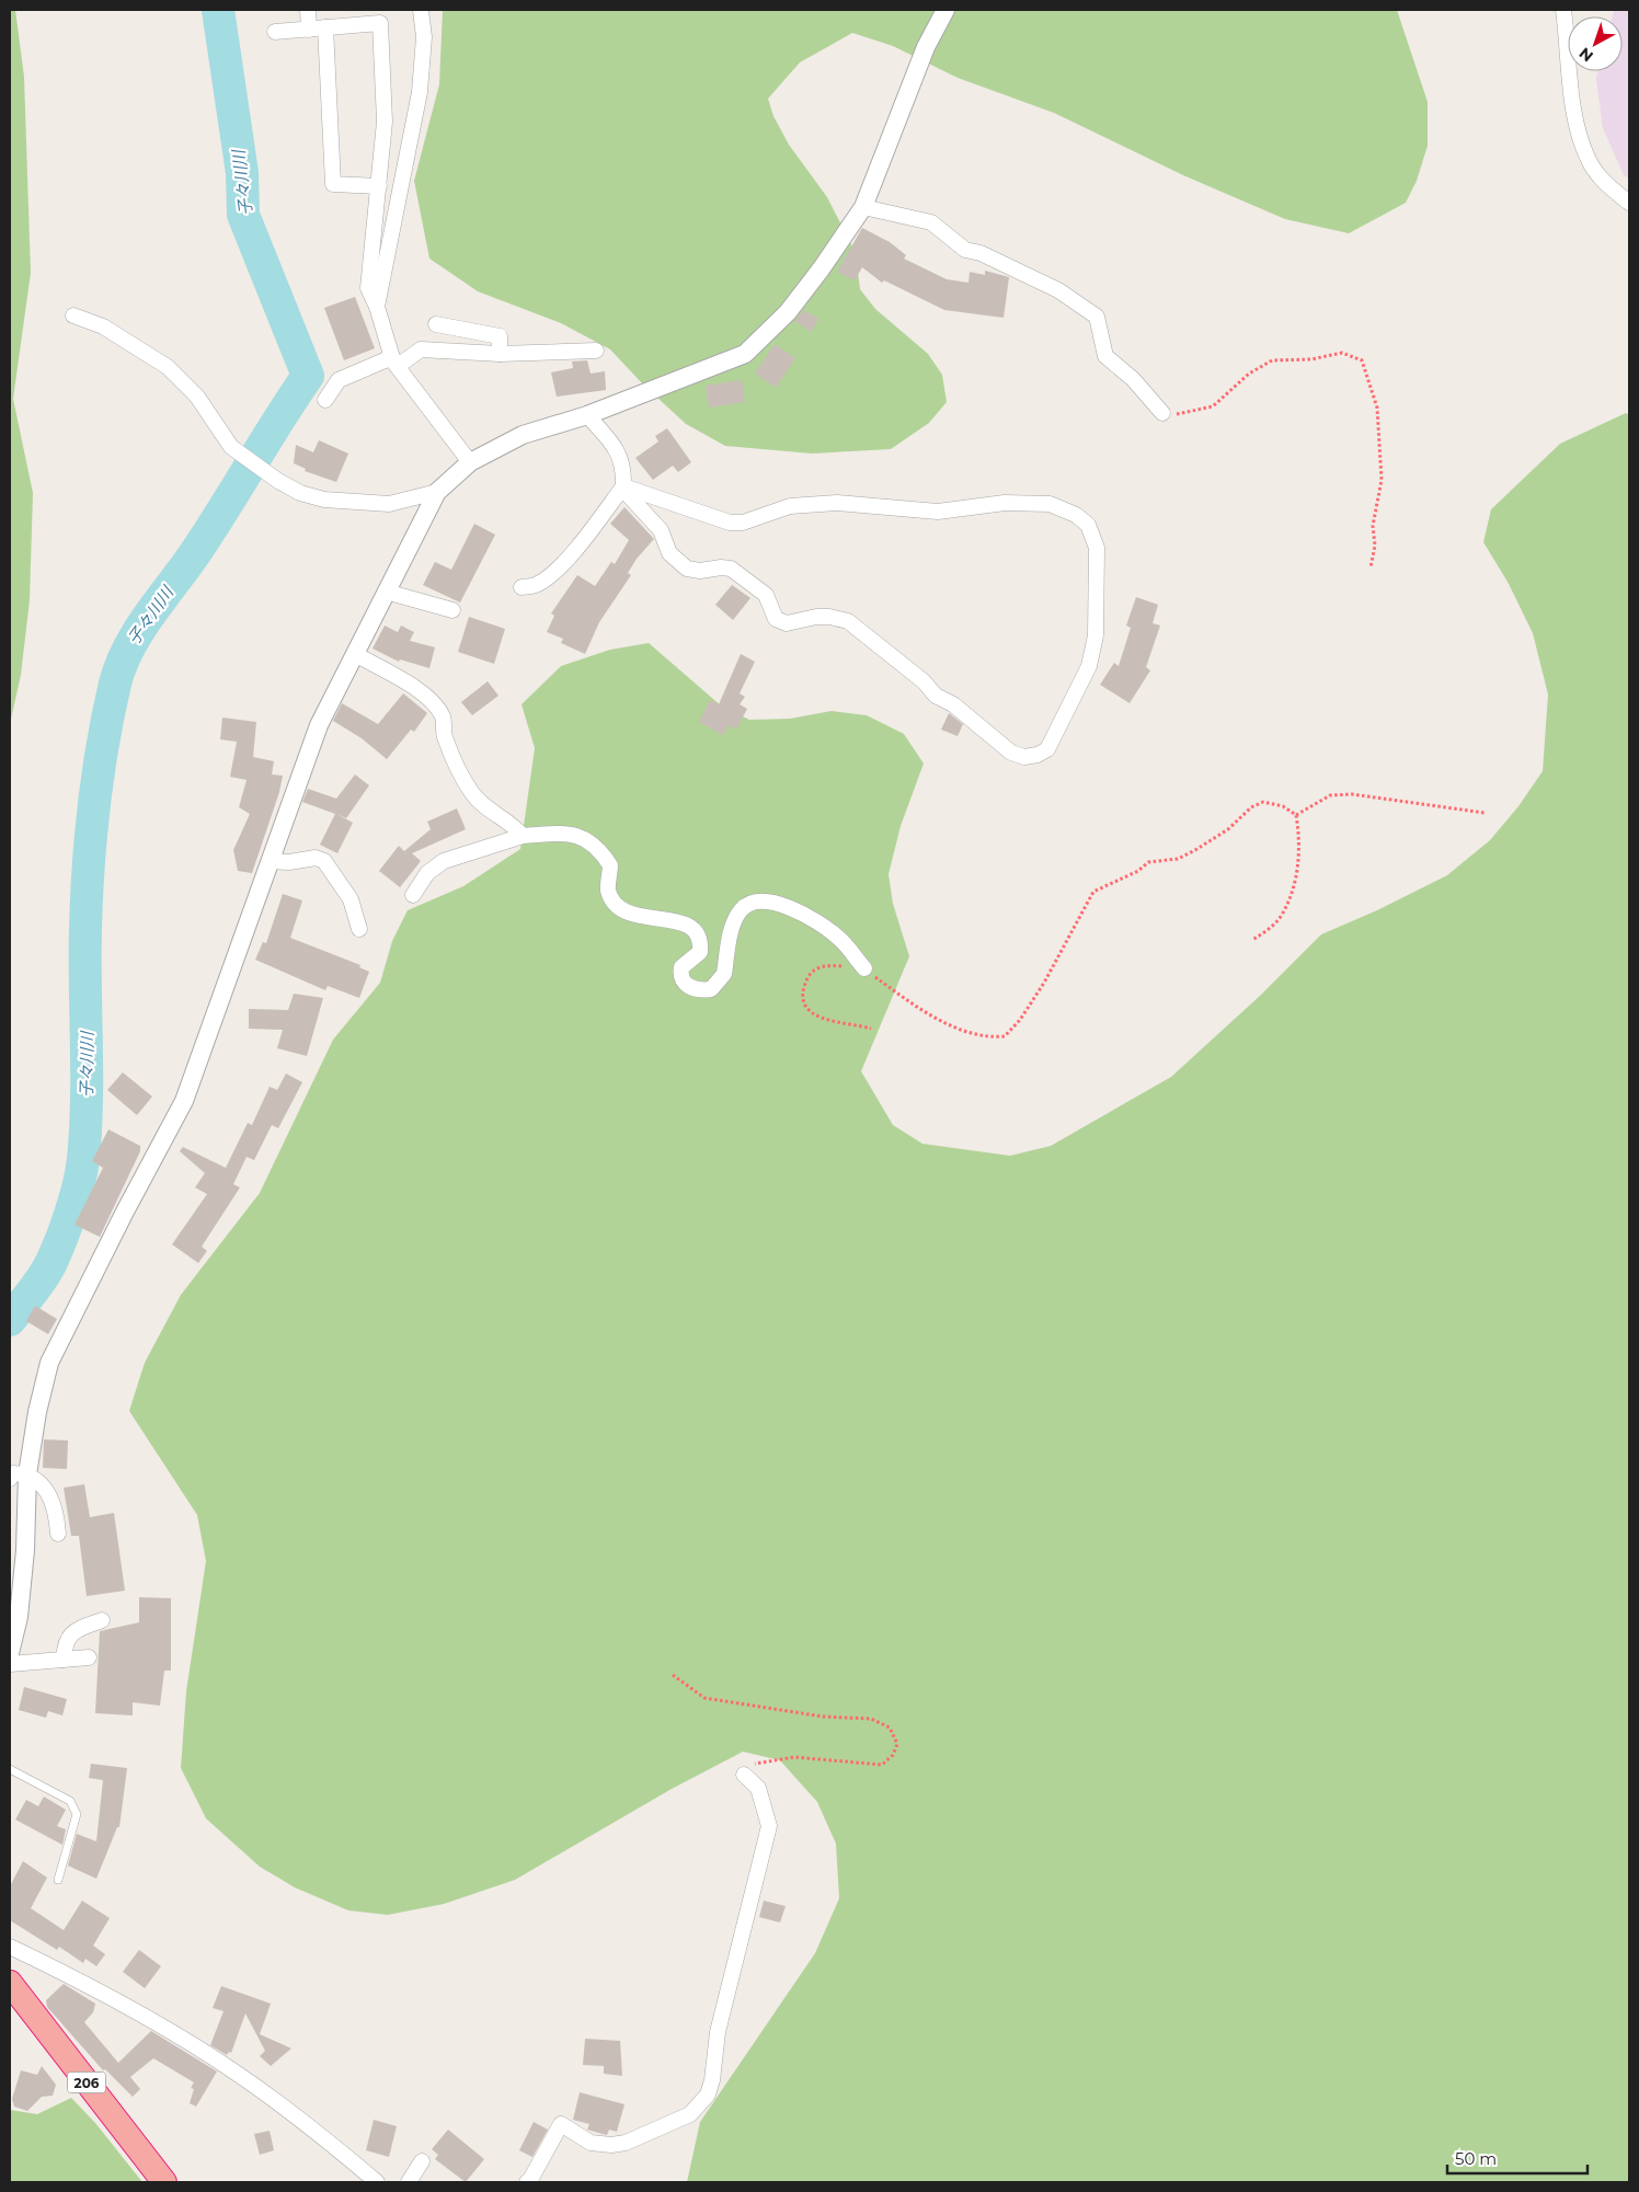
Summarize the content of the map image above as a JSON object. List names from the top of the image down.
{
  "streets": {
    "highway": ["206"]
  },
  "water": ["子々川川"],
  "scale_bar": "50 m",
  "north": "bottom left"
}
